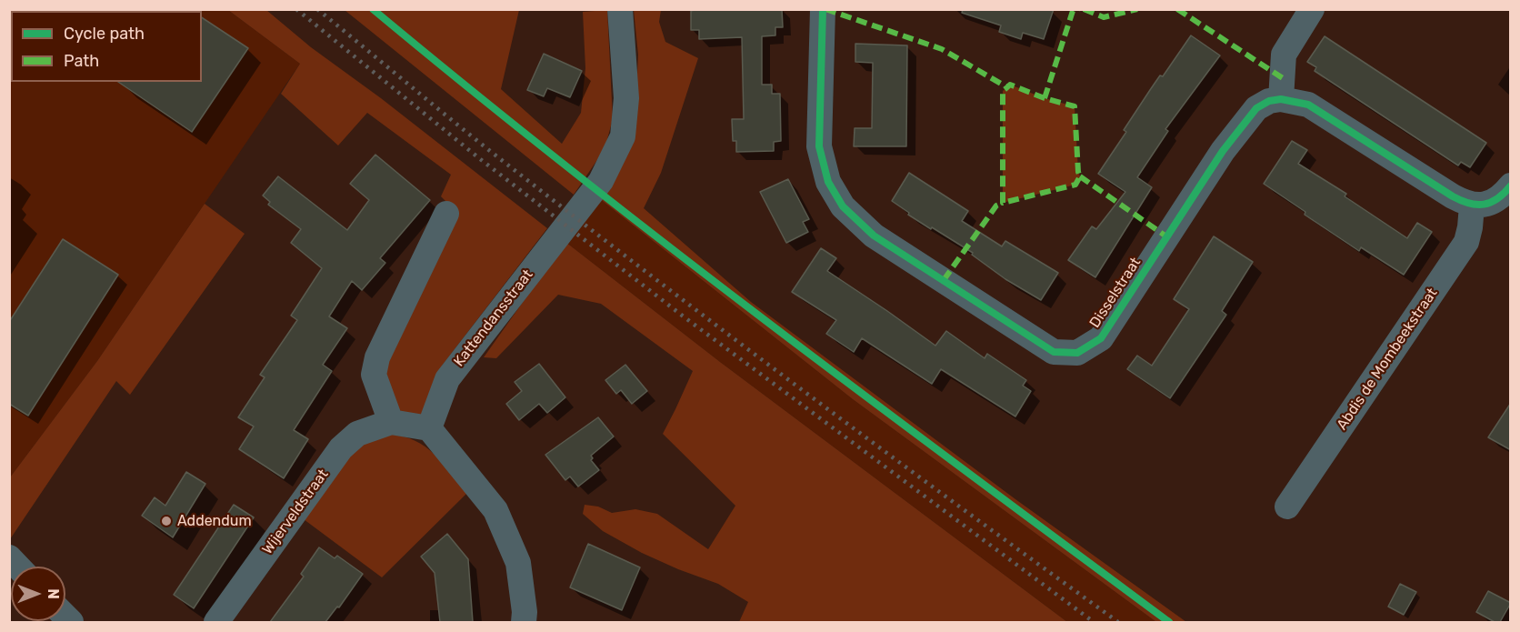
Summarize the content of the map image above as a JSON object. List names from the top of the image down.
{
  "streets": {
    "street": [
      "Disselstraat",
      "Kattendansstraat",
      "Abdis de Mombeekstraat",
      "Wijerveldstraat"
    ]
  },
  "crossings": [
    ["Kattendansstraat", "Wijerveldstraat"]
  ],
  "places": ["Addendum"],
  "legend": ["Cycle path", "Path"],
  "north": "right"
}
